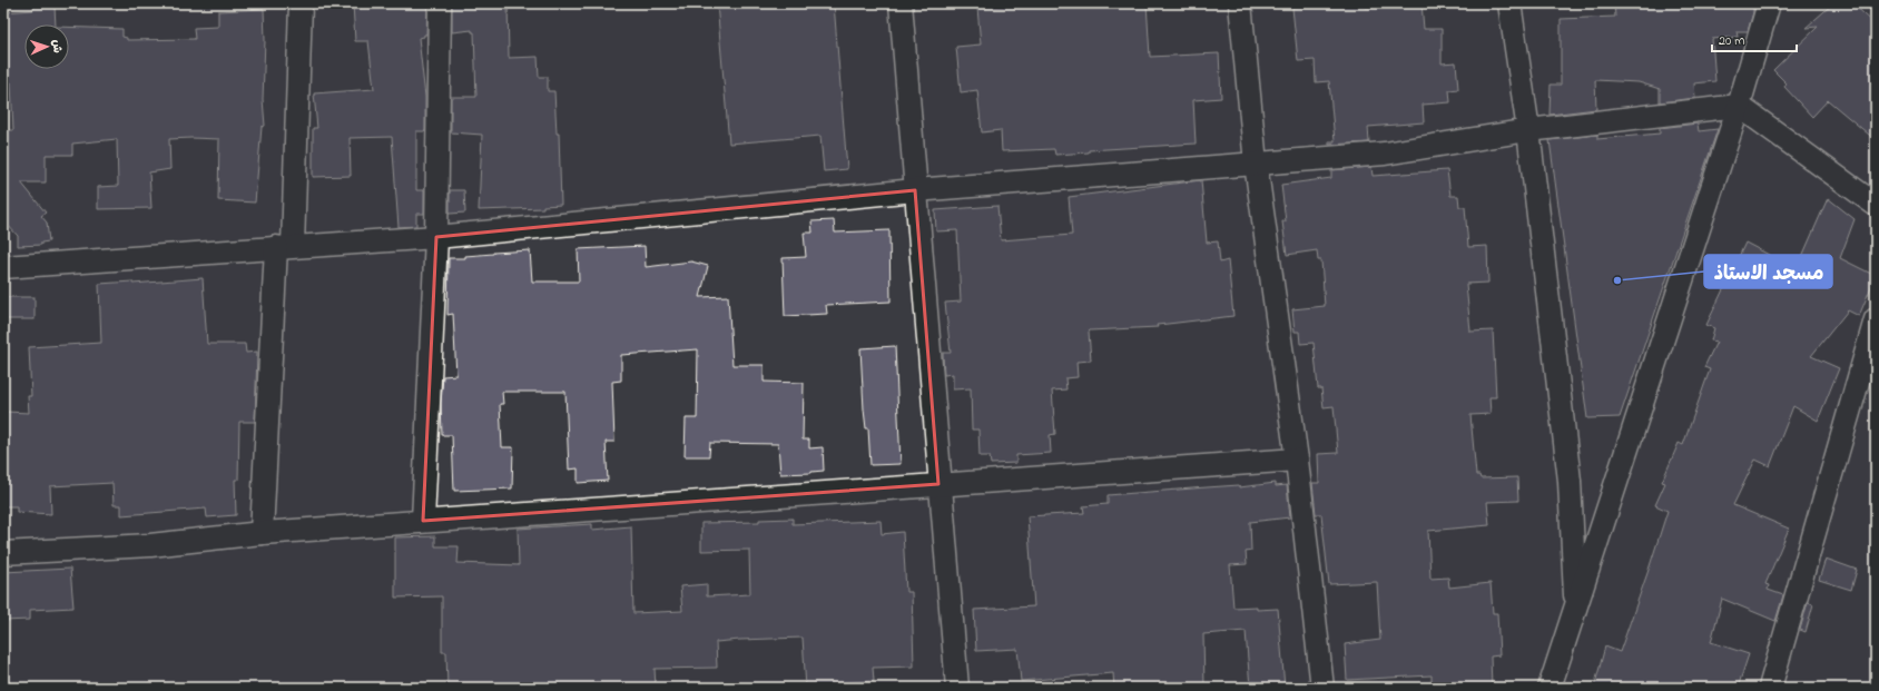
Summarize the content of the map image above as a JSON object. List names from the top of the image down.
{
  "places": ["مسجد الاستاذ"],
  "scale_bar": "20 m",
  "north": "right"
}
